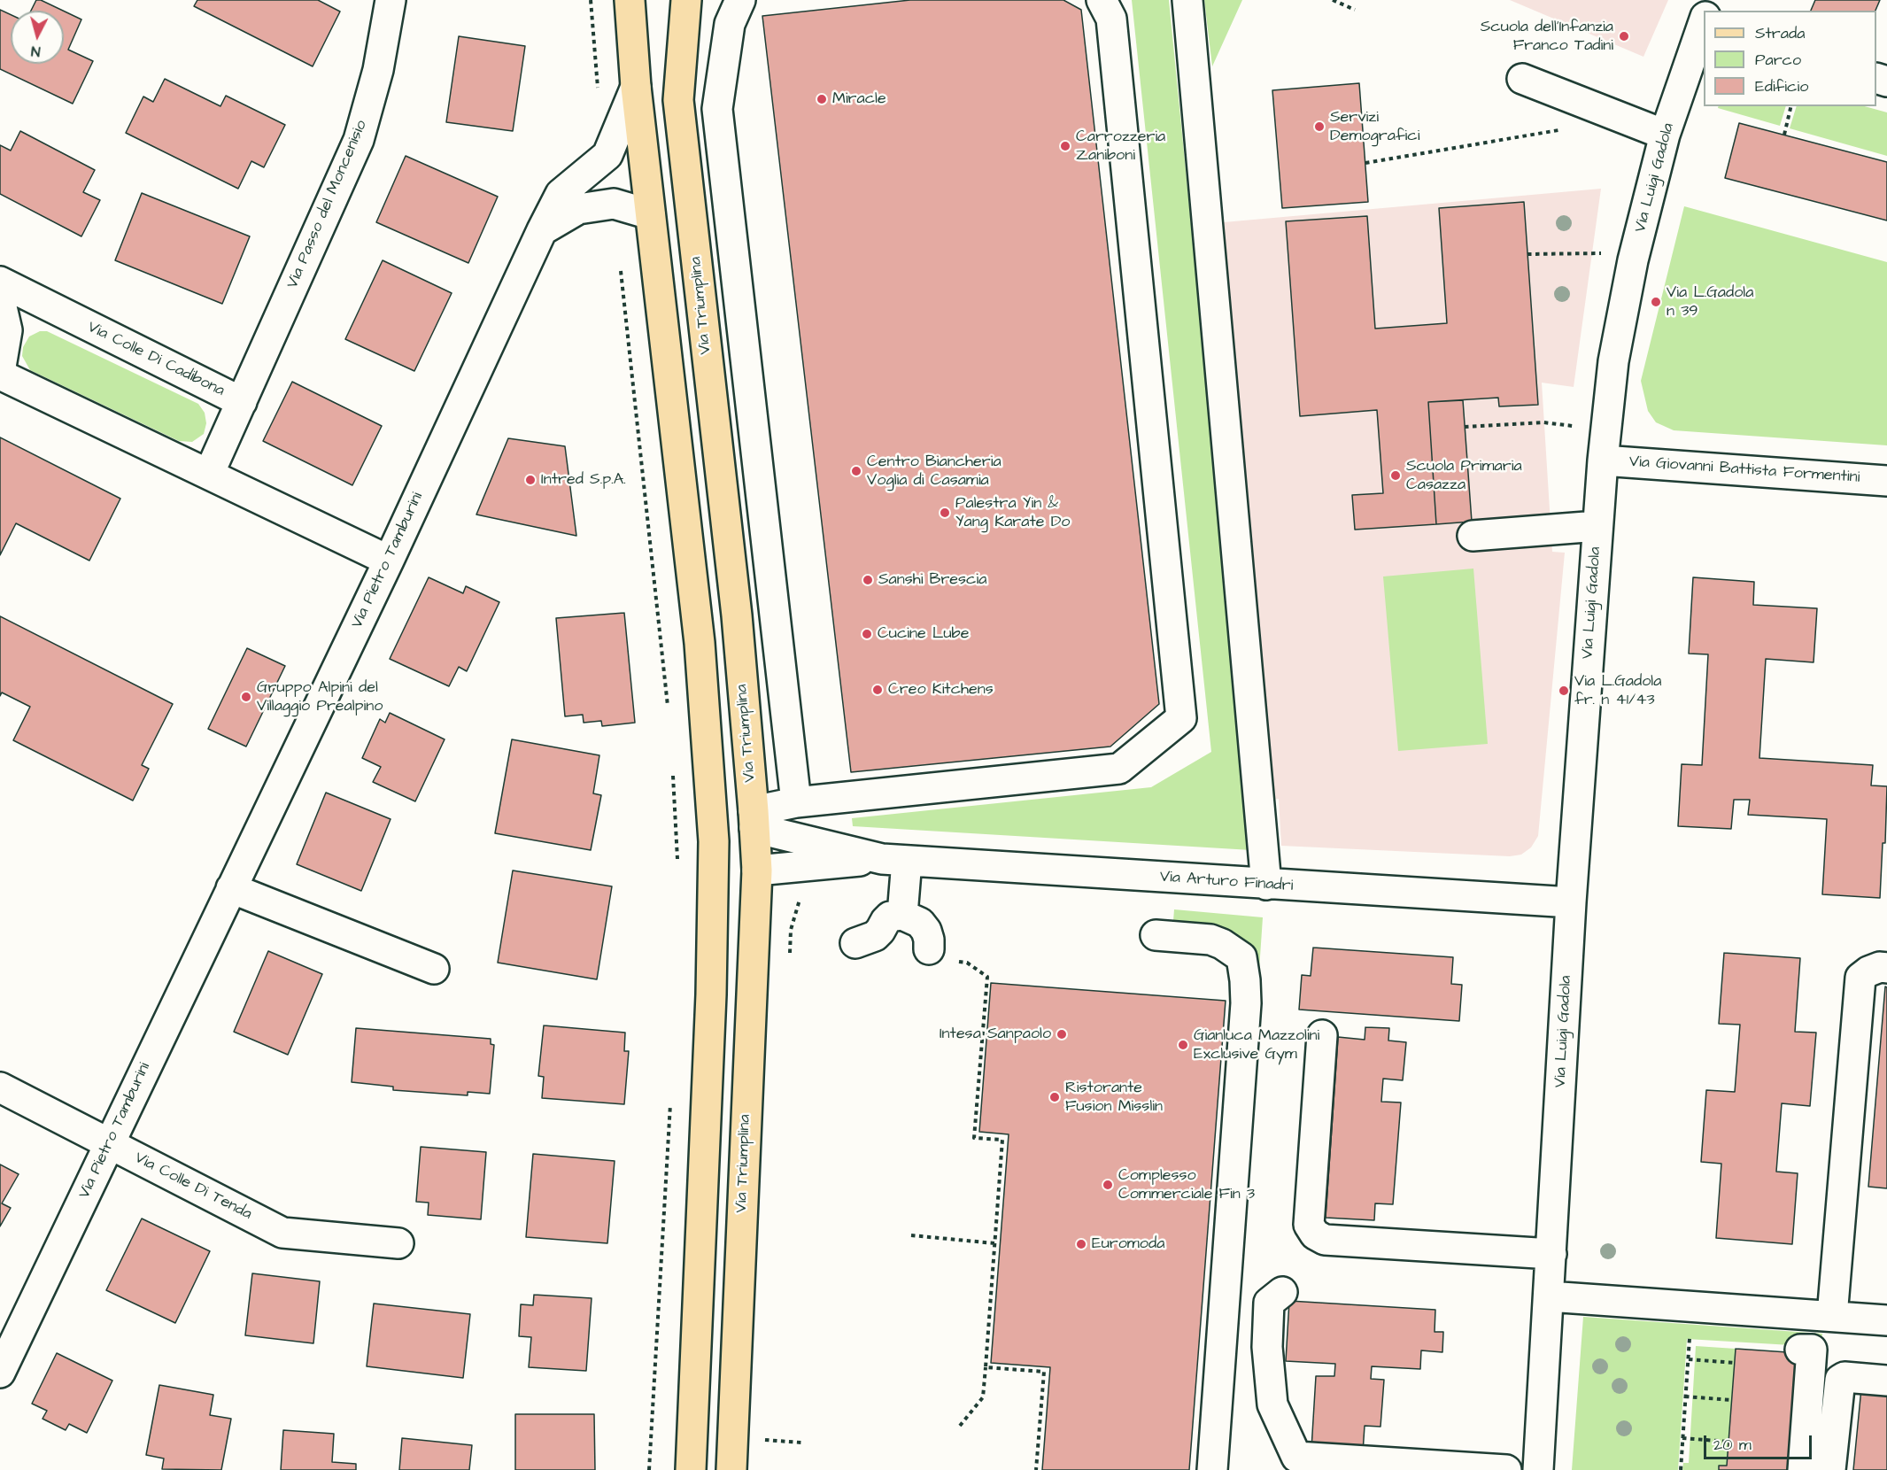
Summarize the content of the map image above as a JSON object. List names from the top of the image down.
{
  "streets": {
    "main road": ["Via Triumplina"],
    "street": [
      "Via Luigi Gadola",
      "Via Passo del Moncenisio",
      "Via Colle Di Cadibona",
      "Via Giovanni Battista Formentini",
      "Via Pietro Tamburini",
      "Via Arturo Finadri",
      "Via Colle Di Tenda"
    ]
  },
  "crossings": [
    ["Via Luigi Gadola", "Via Giovanni Battista Formentini"],
    ["Via Luigi Gadola", "Via Arturo Finadri"],
    ["Via Passo del Moncenisio", "Via Colle Di Cadibona"],
    ["Via Pietro Tamburini", "Via Colle Di Tenda"]
  ],
  "places": [
    "Scuola dell'Infanzia Franco Tadini",
    "Miracle",
    "Servizi Demografici",
    "Carrozzeria Zaniboni",
    "Via L.Gadola n 39",
    "Centro Biancheria Voglia di Casamia",
    "Scuola Primaria Casazza",
    "Intred S.p.A.",
    "Palestra Yin & Yang Karate Do",
    "Sanshi Brescia",
    "Cucine Lube",
    "Creo Kitchens",
    "Via L.Gadola fr. n 41/43",
    "Gruppo Alpini del Villaggio Prealpino",
    "Intesa Sanpaolo",
    "Gianluca Mazzolini Exclusive Gym",
    "Ristorante Fusion Misslin",
    "Complesso Commerciale Fin 3",
    "Euromoda"
  ],
  "legend": ["Strada", "Parco", "Edificio"],
  "scale_bar": "20 m",
  "north": "bottom"
}
